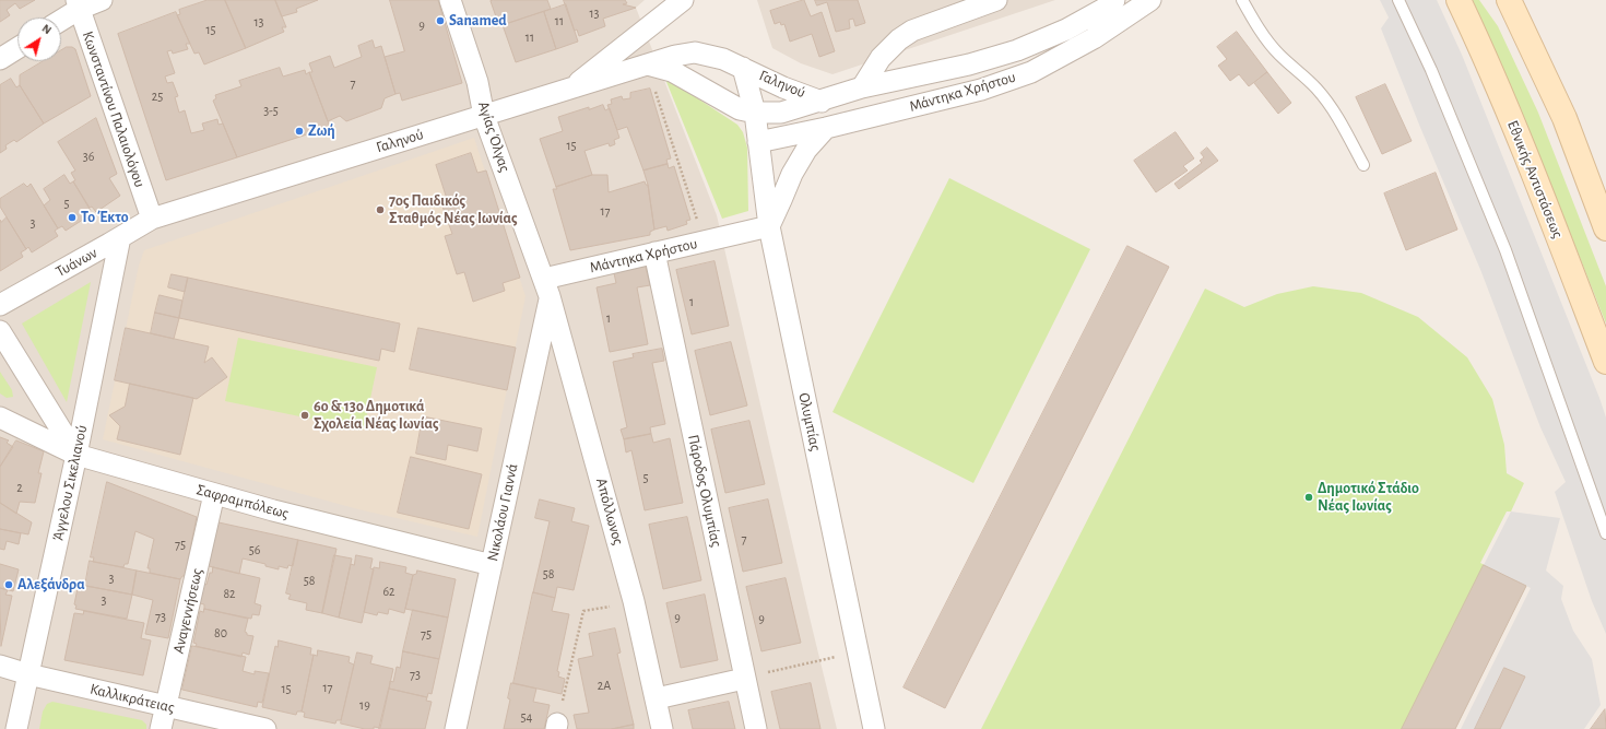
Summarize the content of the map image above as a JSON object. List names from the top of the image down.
{
  "streets": {
    "main road": ["Εθνικής Αντιστάσεως"],
    "street": [
      "Γαληνού",
      "Μάντηκα Χρήστου",
      "Κωνσταντίνου Παλαιολόγου",
      "Αγίας Όλγας",
      "Τυάνων",
      "Ολυμπίας",
      "Άγγελου Σικελιανού",
      "Πάροδος Ολυμπίας",
      "Σαφραμπόλεως",
      "Απόλλωνος",
      "Νικολάου Γιαννά",
      "Αναγεννήσεως",
      "Καλλικράτειας"
    ]
  },
  "crossings": [
    ["Γαληνού", "Μάντηκα Χρήστου"],
    ["Γαληνού", "Κωνσταντίνου Παλαιολόγου"],
    ["Γαληνού", "Αγίας Όλγας"],
    ["Γαληνού", "Τυάνων"],
    ["Γαληνού", "Ολυμπίας"],
    ["Μάντηκα Χρήστου", "Αγίας Όλγας"],
    ["Μάντηκα Χρήστου", "Ολυμπίας"],
    ["Μάντηκα Χρήστου", "Πάροδος Ολυμπίας"],
    ["Μάντηκα Χρήστου", "Απόλλωνος"],
    ["Μάντηκα Χρήστου", "Νικολάου Γιαννά"],
    ["Κωνσταντίνου Παλαιολόγου", "Τυάνων"],
    ["Αγίας Όλγας", "Απόλλωνος"],
    ["Αγίας Όλγας", "Νικολάου Γιαννά"],
    ["Τυάνων", "Άγγελου Σικελιανού"],
    ["Άγγελου Σικελιανού", "Σαφραμπόλεως"],
    ["Άγγελου Σικελιανού", "Καλλικράτειας"],
    ["Σαφραμπόλεως", "Νικολάου Γιαννά"],
    ["Σαφραμπόλεως", "Αναγεννήσεως"],
    ["Απόλλωνος", "Νικολάου Γιαννά"],
    ["Αναγεννήσεως", "Καλλικράτειας"]
  ],
  "places": [
    "Sanamed",
    "Ζωή",
    "7ος Παιδικός Σταθμός Νέας Ιωνίας",
    "Το Έκτο",
    "6ο & 13ο Δημοτικά Σχολεία Νέας Ιωνίας",
    "Δημοτικό Στάδιο Νέας Ιωνίας",
    "Αλεξάνδρα"
  ],
  "house_numbers": [
    "13",
    "11",
    "13",
    "9",
    "15",
    "11",
    "7",
    "25",
    "3-5",
    "15",
    "36",
    "5",
    "17",
    "3",
    "1",
    "1",
    "5",
    "2",
    "7",
    "75",
    "56",
    "58",
    "3",
    "58",
    "62",
    "82",
    "3",
    "73",
    "9",
    "9",
    "80",
    "75",
    "73",
    "2A",
    "17",
    "15",
    "19",
    "54"
  ],
  "north": "top right"
}
